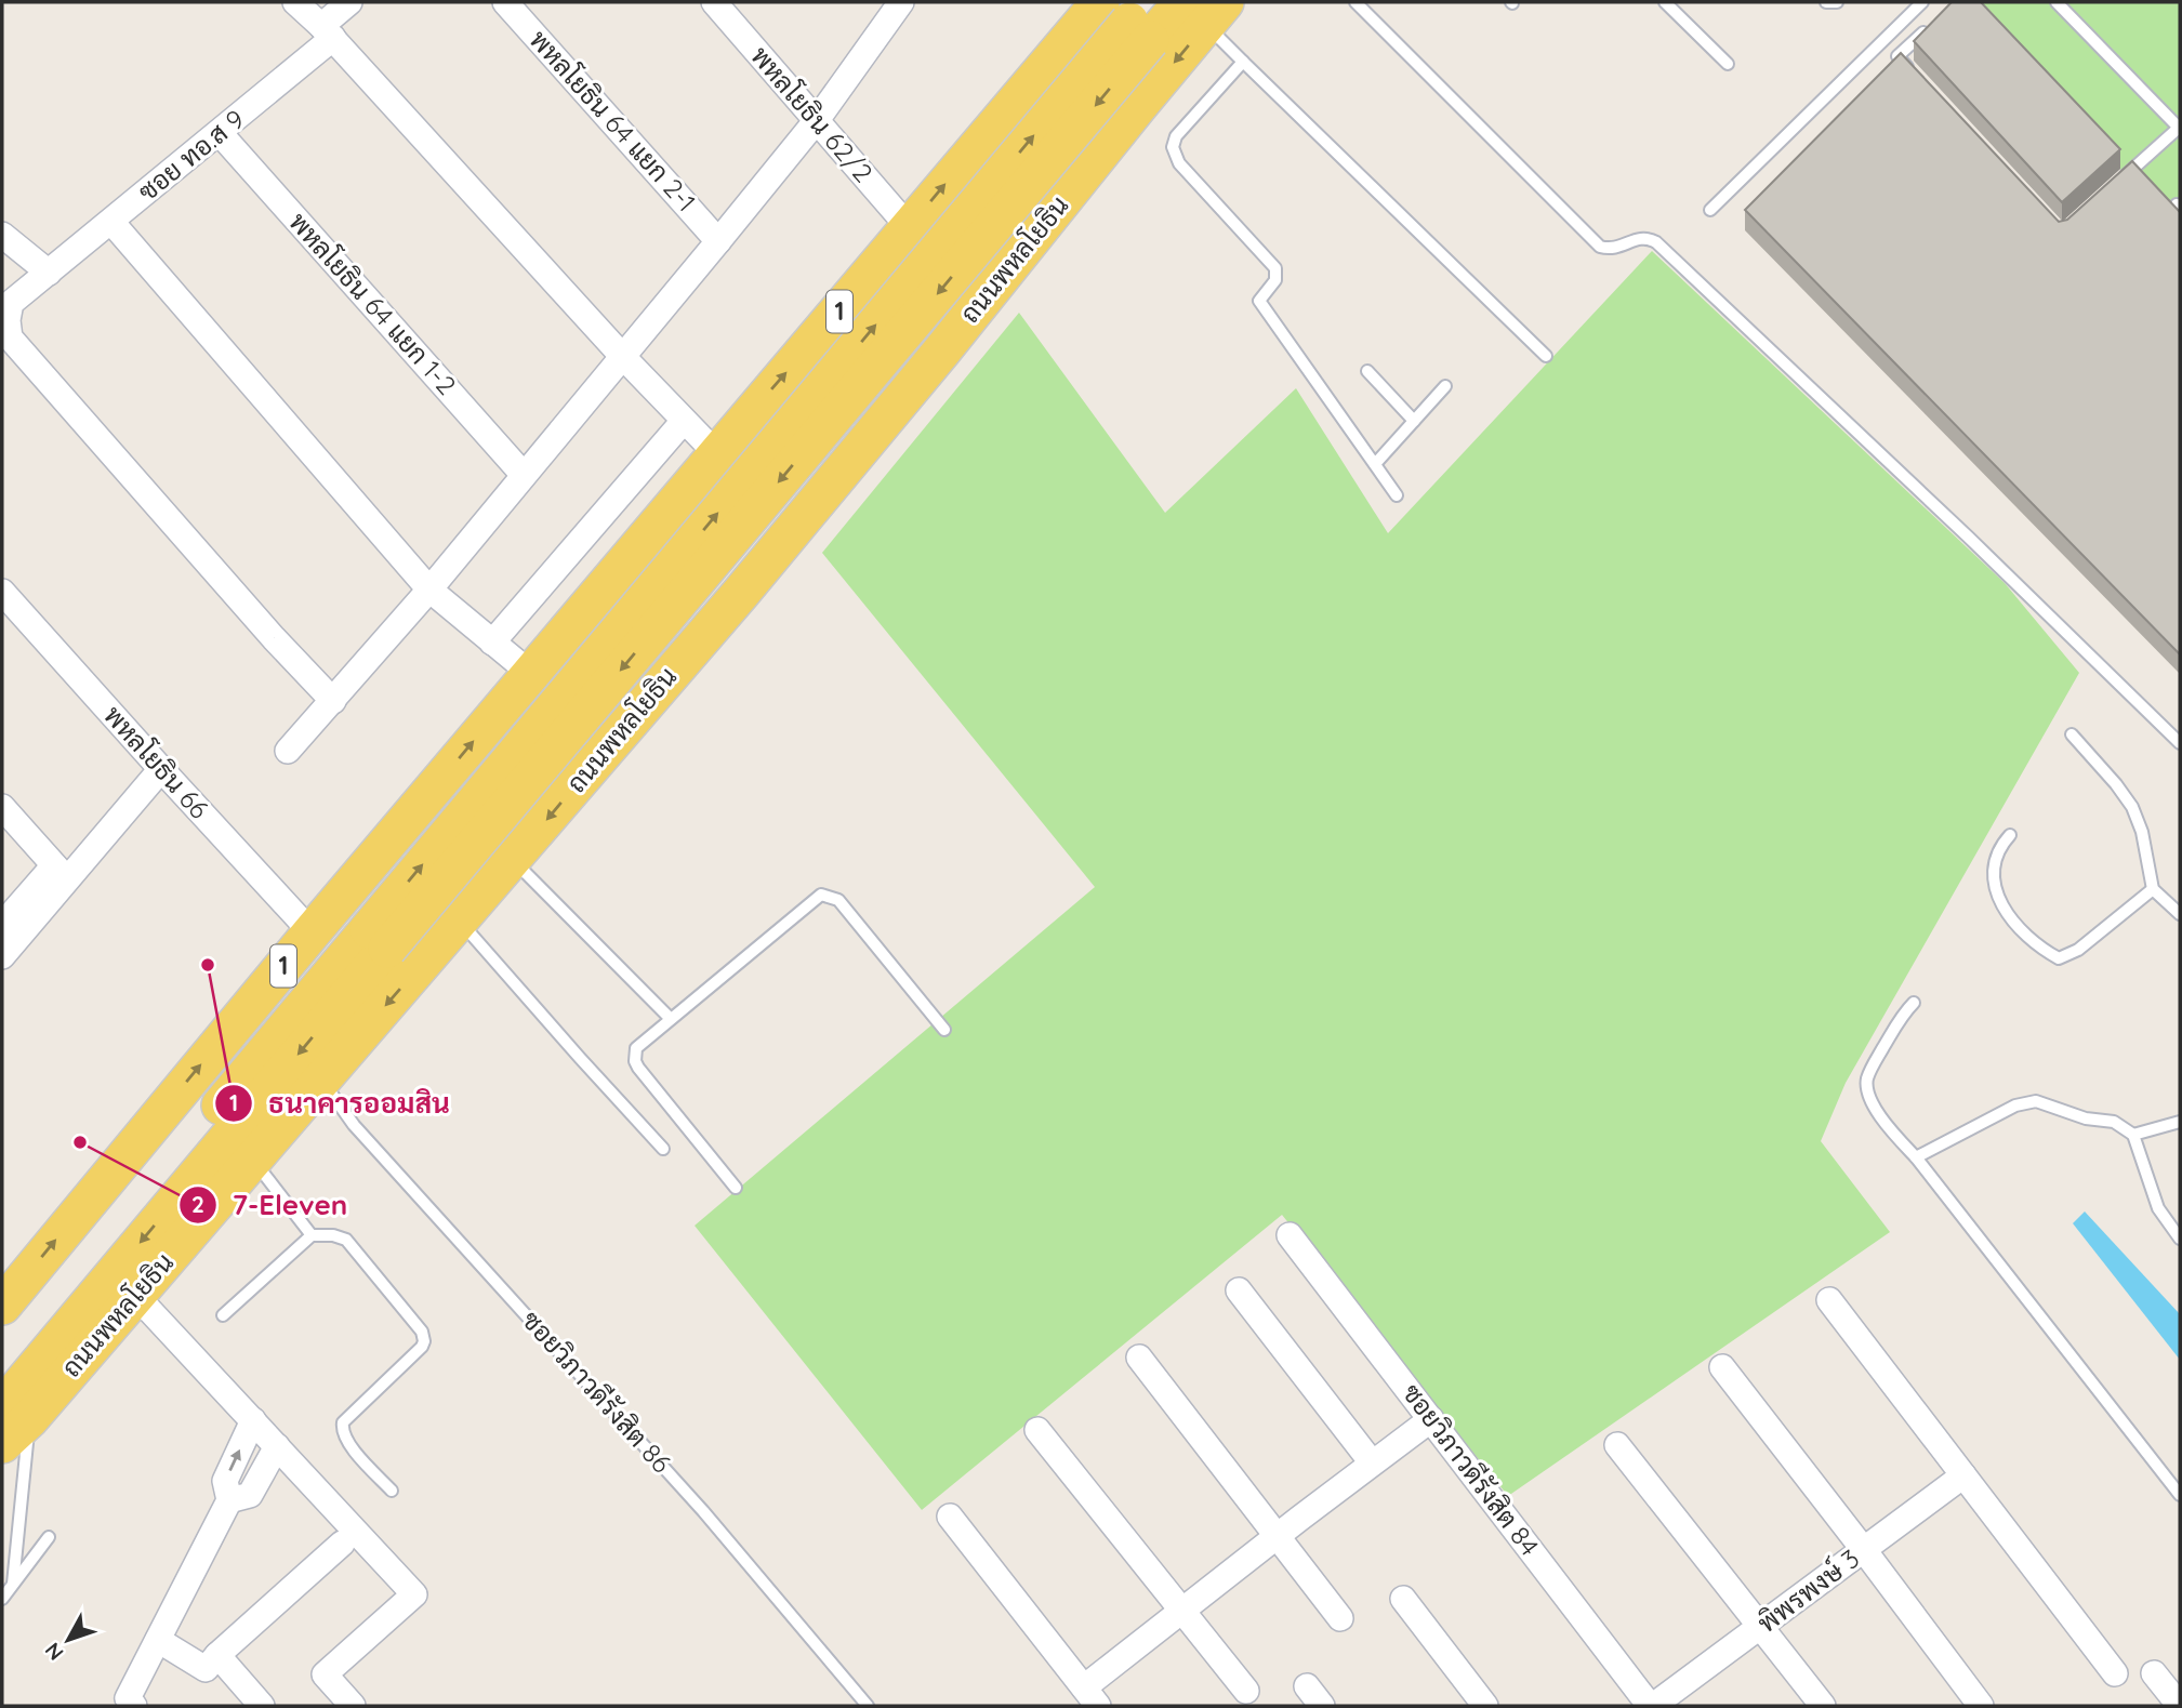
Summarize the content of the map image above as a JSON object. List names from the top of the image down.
{
  "streets": {
    "main road": ["ถนนพหลโยธิน", "1"],
    "street": [
      "พหลโยธิน 62/2",
      "พหลโยธิน 64 แยก 2-1",
      "ซอย ทอ.ส 9",
      "พหลโยธิน 64 แยก 1-2",
      "พหลโยธิน 66",
      "ซอยวิภาวดีรังสิต 84",
      "พิพรพงษ์ 3"
    ],
    "lane": ["ซอยวิภาวดีรังสิต 86"]
  },
  "crossings": [
    ["พหลโยธิน 62/2", "ถนนพหลโยธิน"],
    ["ซอย ทอ.ส 9", "พหลโยธิน 64 แยก 1-2"],
    ["ถนนพหลโยธิน", "พหลโยธิน 66"],
    ["ถนนพหลโยธิน", "ซอยวิภาวดีรังสิต 86"],
    ["ซอยวิภาวดีรังสิต 84", "พิพรพงษ์ 3"]
  ],
  "places": ["ธนาคารออมสิน", "7-Eleven"],
  "north": "bottom left"
}
